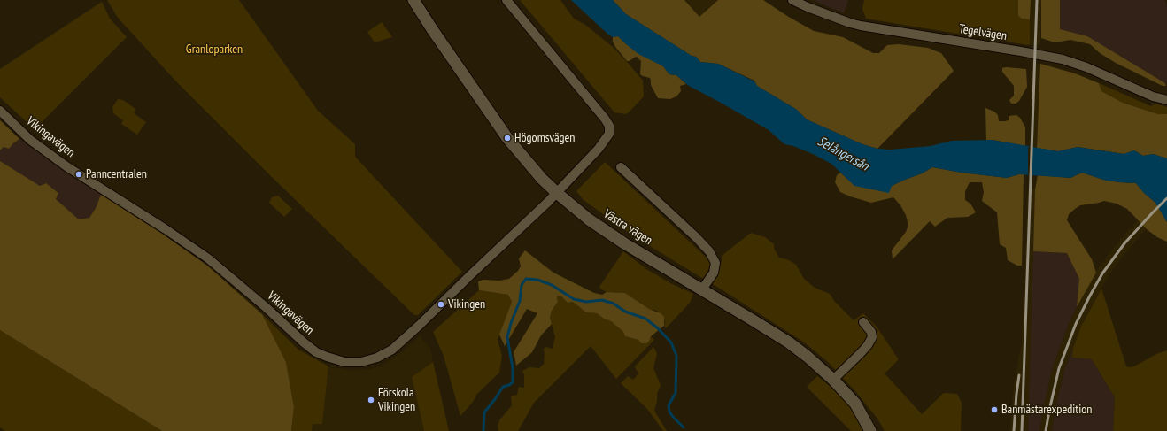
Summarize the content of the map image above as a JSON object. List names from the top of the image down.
{
  "streets": {
    "street": ["Tegelvägen", "Vikingavägen", "Västra vägen"]
  },
  "crossings": [
    ["Vikingavägen", "Västra vägen"]
  ],
  "water": ["Selångersån"],
  "parks": ["Granloparken"],
  "places": [
    "Högomsvägen",
    "Panncentralen",
    "Vikingen",
    "Förskola Vikingen",
    "Banmästarexpedition"
  ]
}
